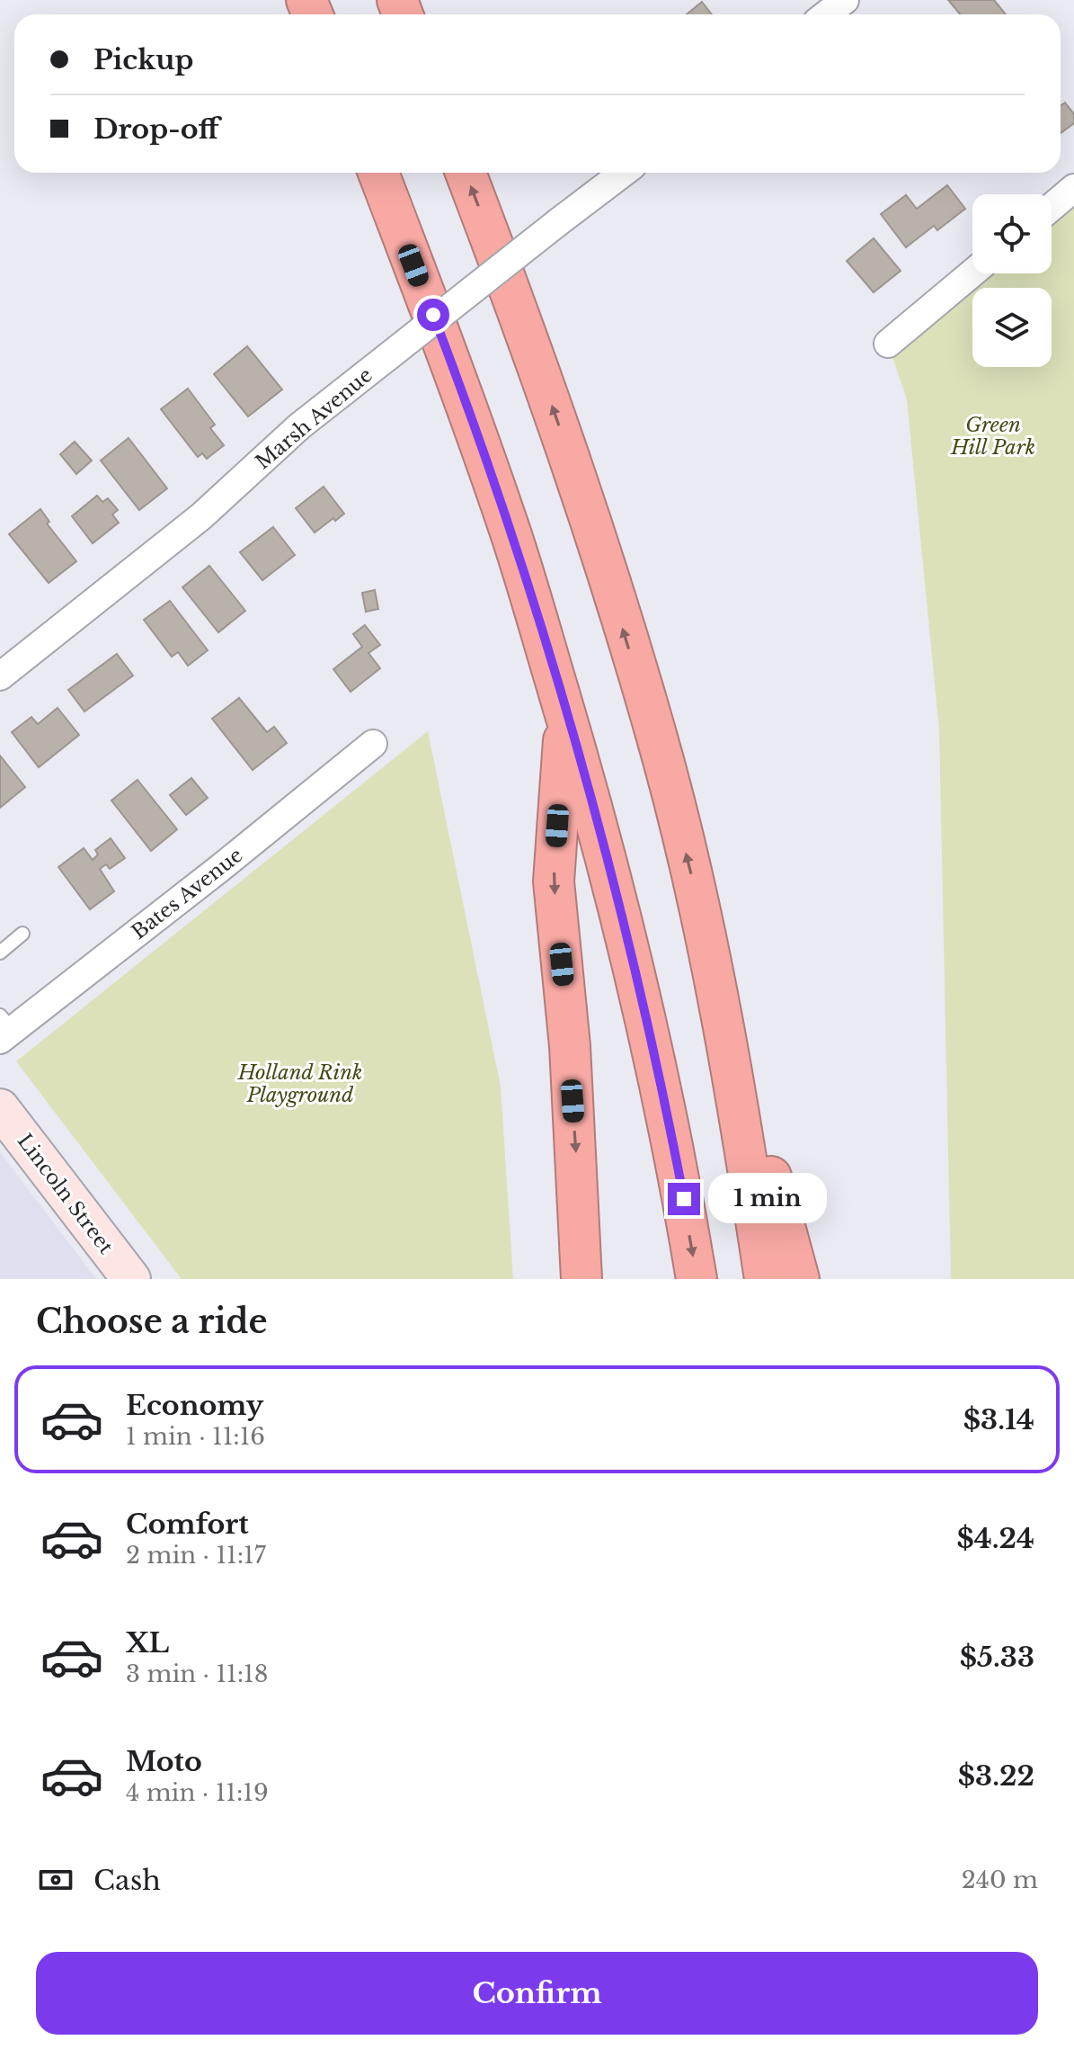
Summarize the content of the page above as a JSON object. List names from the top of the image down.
{
  "streets": {
    "main road": ["Lincoln Street"],
    "street": ["Marsh Avenue", "Bates Avenue"]
  },
  "parks": ["Green Hill Park", "Holland Rink Playground"],
  "page": {
    "banner": ["Pickup", "Drop-off"],
    "bubble": "1 min",
    "heading": "Choose a ride",
    "list": [
      {
        "name": "Economy",
        "note": "1 min · 11:16",
        "value": "$3.14"
      },
      {
        "name": "Comfort",
        "note": "2 min · 11:17",
        "value": "$4.24"
      },
      {
        "name": "XL",
        "note": "3 min · 11:18",
        "value": "$5.33"
      },
      {
        "name": "Moto",
        "note": "4 min · 11:19",
        "value": "$3.22"
      }
    ],
    "pay": ["Cash", "240 m"],
    "buttons": "Confirm"
  }
}
